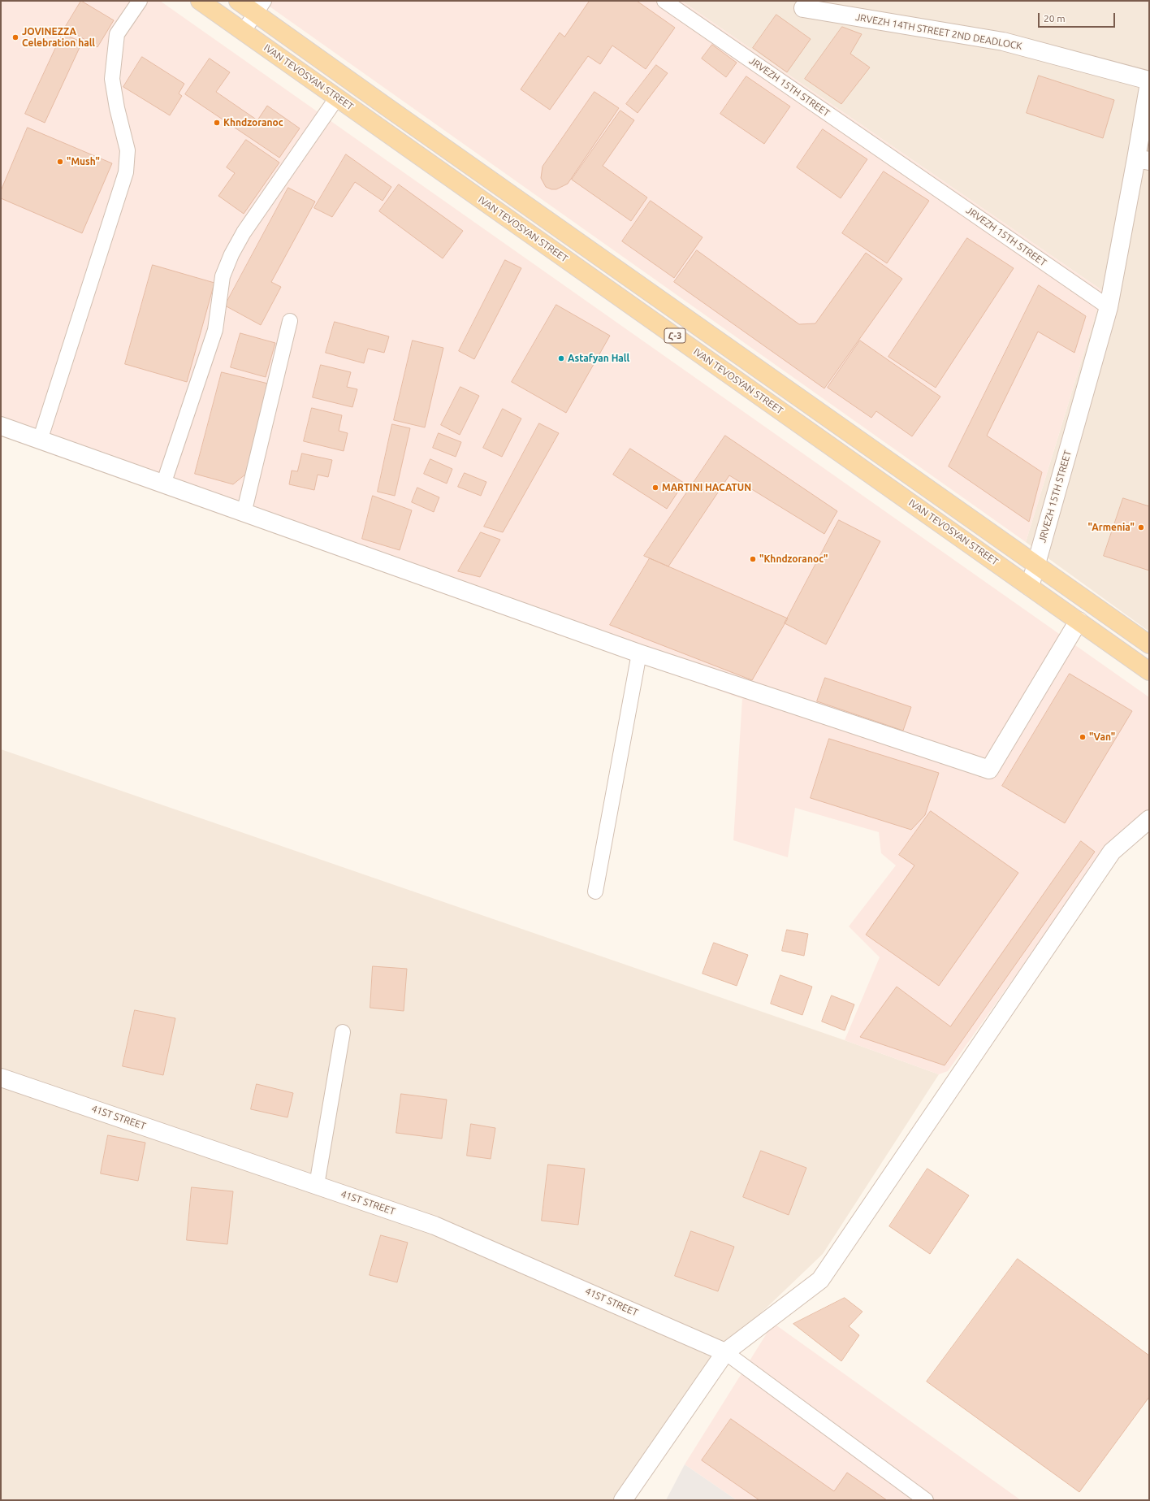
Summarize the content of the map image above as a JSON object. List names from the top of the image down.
{
  "streets": {
    "main road": ["IVAN TEVOSYAN STREET", "Հ-3"],
    "street": ["JRVEZH 14TH STREET 2ND DEADLOCK", "JRVEZH 15TH STREET", "41ST STREET"]
  },
  "crossings": [
    ["IVAN TEVOSYAN STREET", "JRVEZH 15TH STREET"],
    ["JRVEZH 15TH STREET", "Հ-3"]
  ],
  "places": [
    "JOVINEZZA Celebration hall",
    "Khndzoranoc",
    "\"Mush\"",
    "Astafyan Hall",
    "MARTINI HACATUN",
    "\"Armenia\"",
    "\"Khndzoranoc\"",
    "\"Van\""
  ],
  "scale_bar": "20 m"
}
